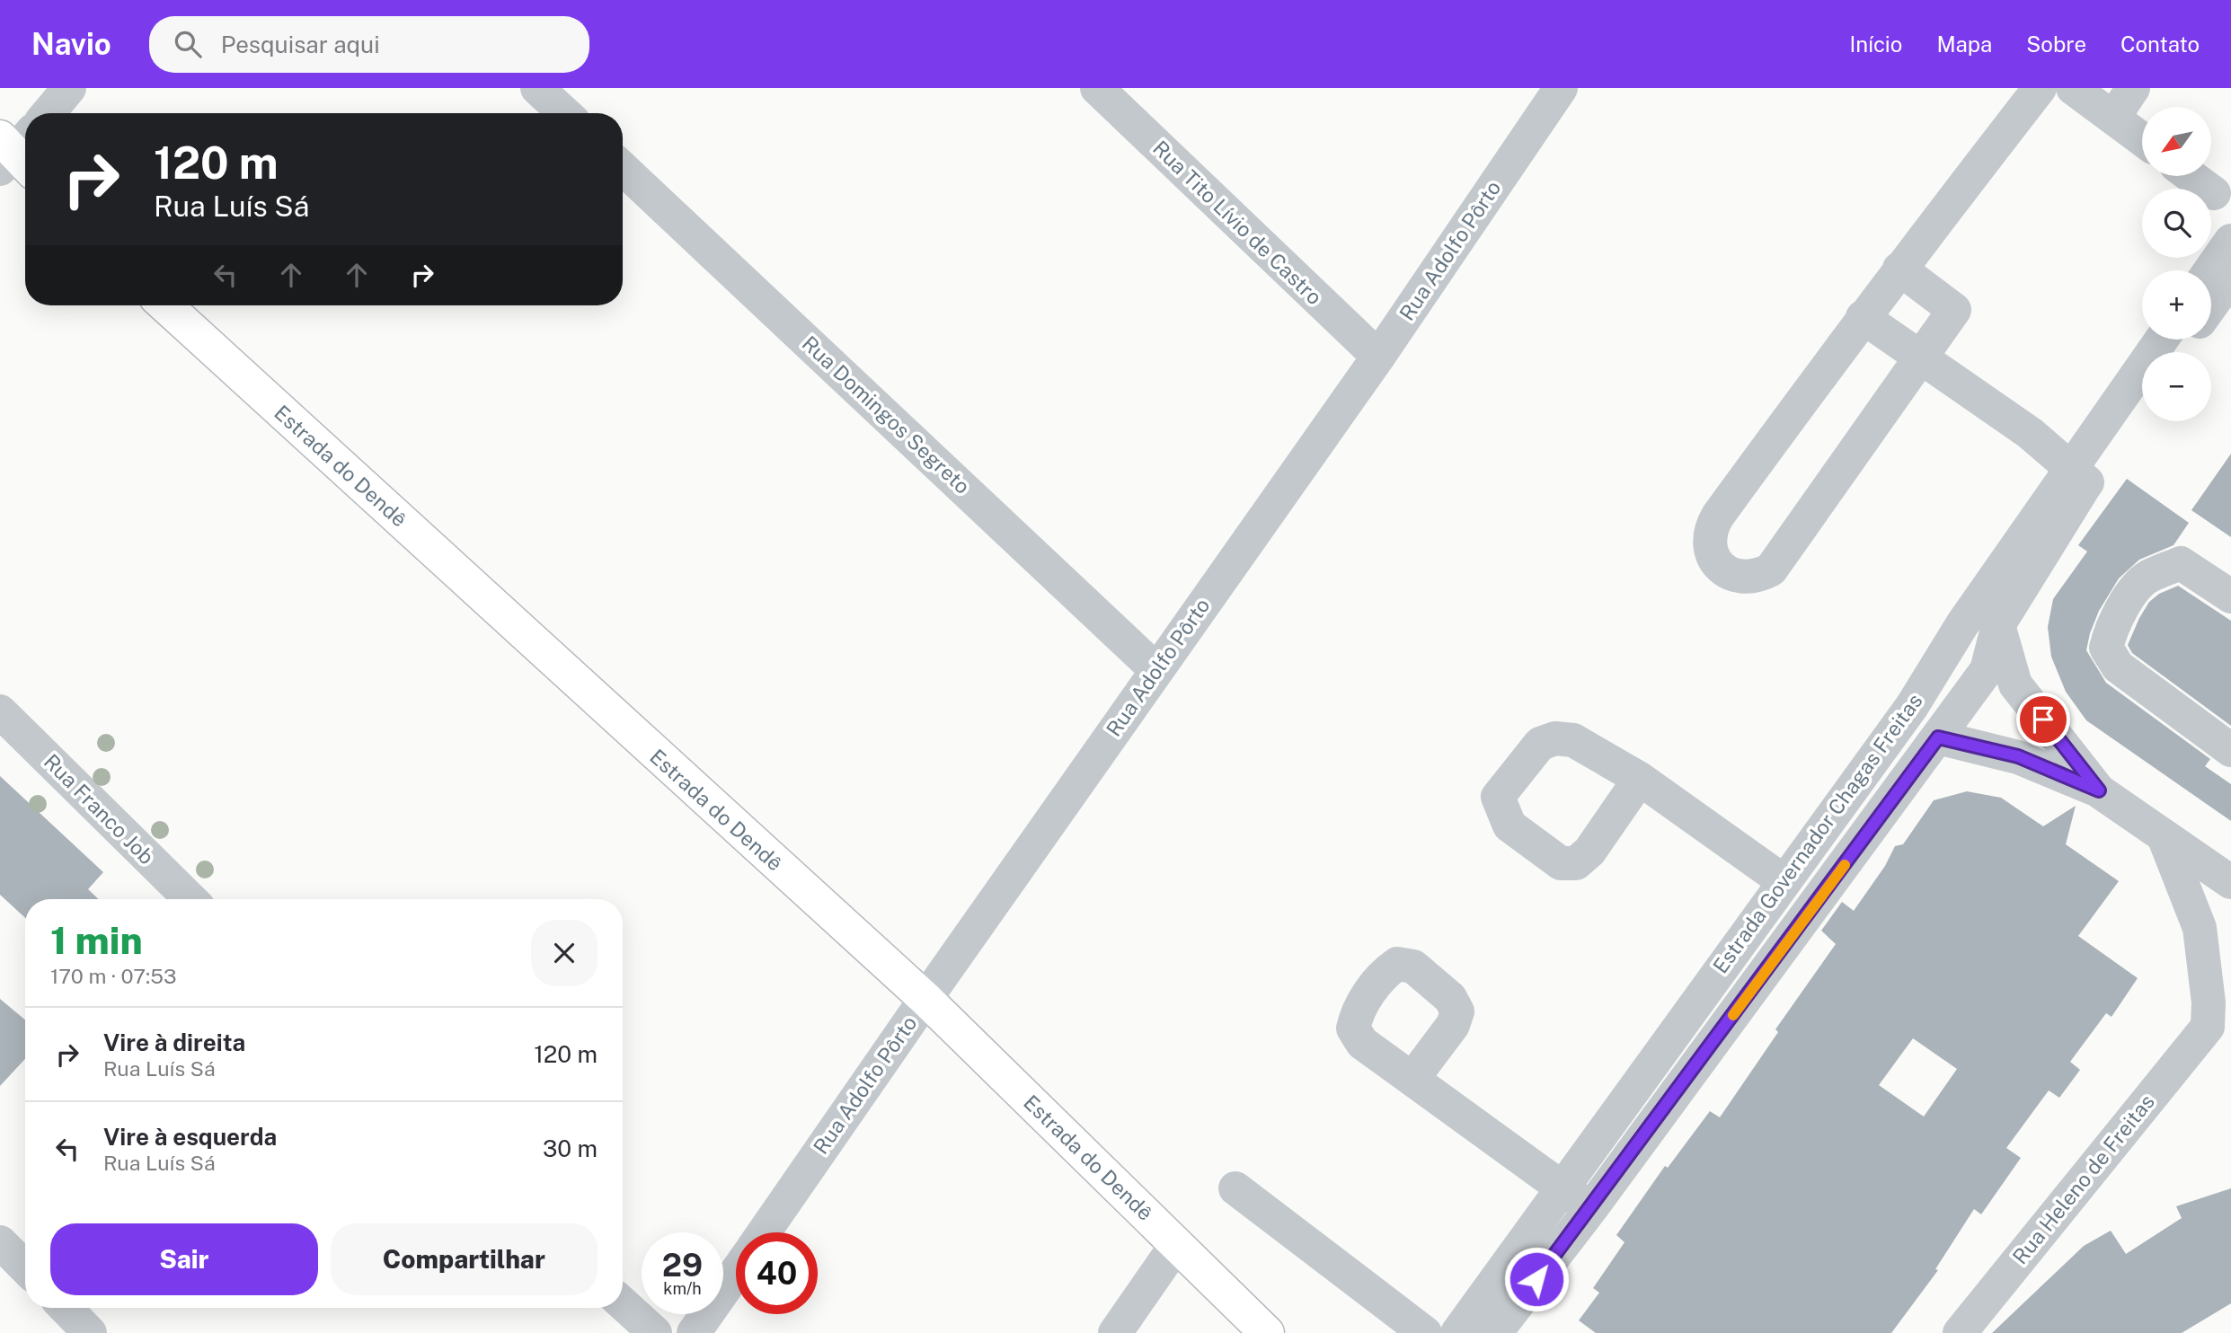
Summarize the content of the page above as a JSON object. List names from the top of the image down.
{
  "streets": {
    "main road": ["Estrada do Dendê"],
    "street": [
      "Rua Tito Lívio de Castro",
      "Rua Adolfo Pôrto",
      "Rua Domingos Segreto",
      "Rua Franco Job",
      "Estrada Governador Chagas Freitas",
      "Rua Heleno de Freitas"
    ]
  },
  "crossings": [
    ["Rua Tito Lívio de Castro", "Rua Adolfo Pôrto"],
    ["Rua Adolfo Pôrto", "Rua Domingos Segreto"],
    ["Rua Adolfo Pôrto", "Estrada do Dendê"]
  ],
  "north": "bottom left",
  "page": {
    "header": "Navio",
    "search": "Pesquisar aqui",
    "nav": [
      "Início",
      "Mapa",
      "Sobre",
      "Contato"
    ],
    "map_buttons": ["+", "−"],
    "turn": ["120 m", "Rua Luís Sá"],
    "heading": ["1 min", "170 m · 07:53"],
    "list": [
      {
        "name": "Vire à direita",
        "note": "Rua Luís Sá",
        "value": "120 m"
      },
      {
        "name": "Vire à esquerda",
        "note": "Rua Luís Sá",
        "value": "30 m"
      }
    ],
    "buttons": ["Sair", "Compartilhar"],
    "speed": "29 km/h",
    "limit": "40"
  }
}
